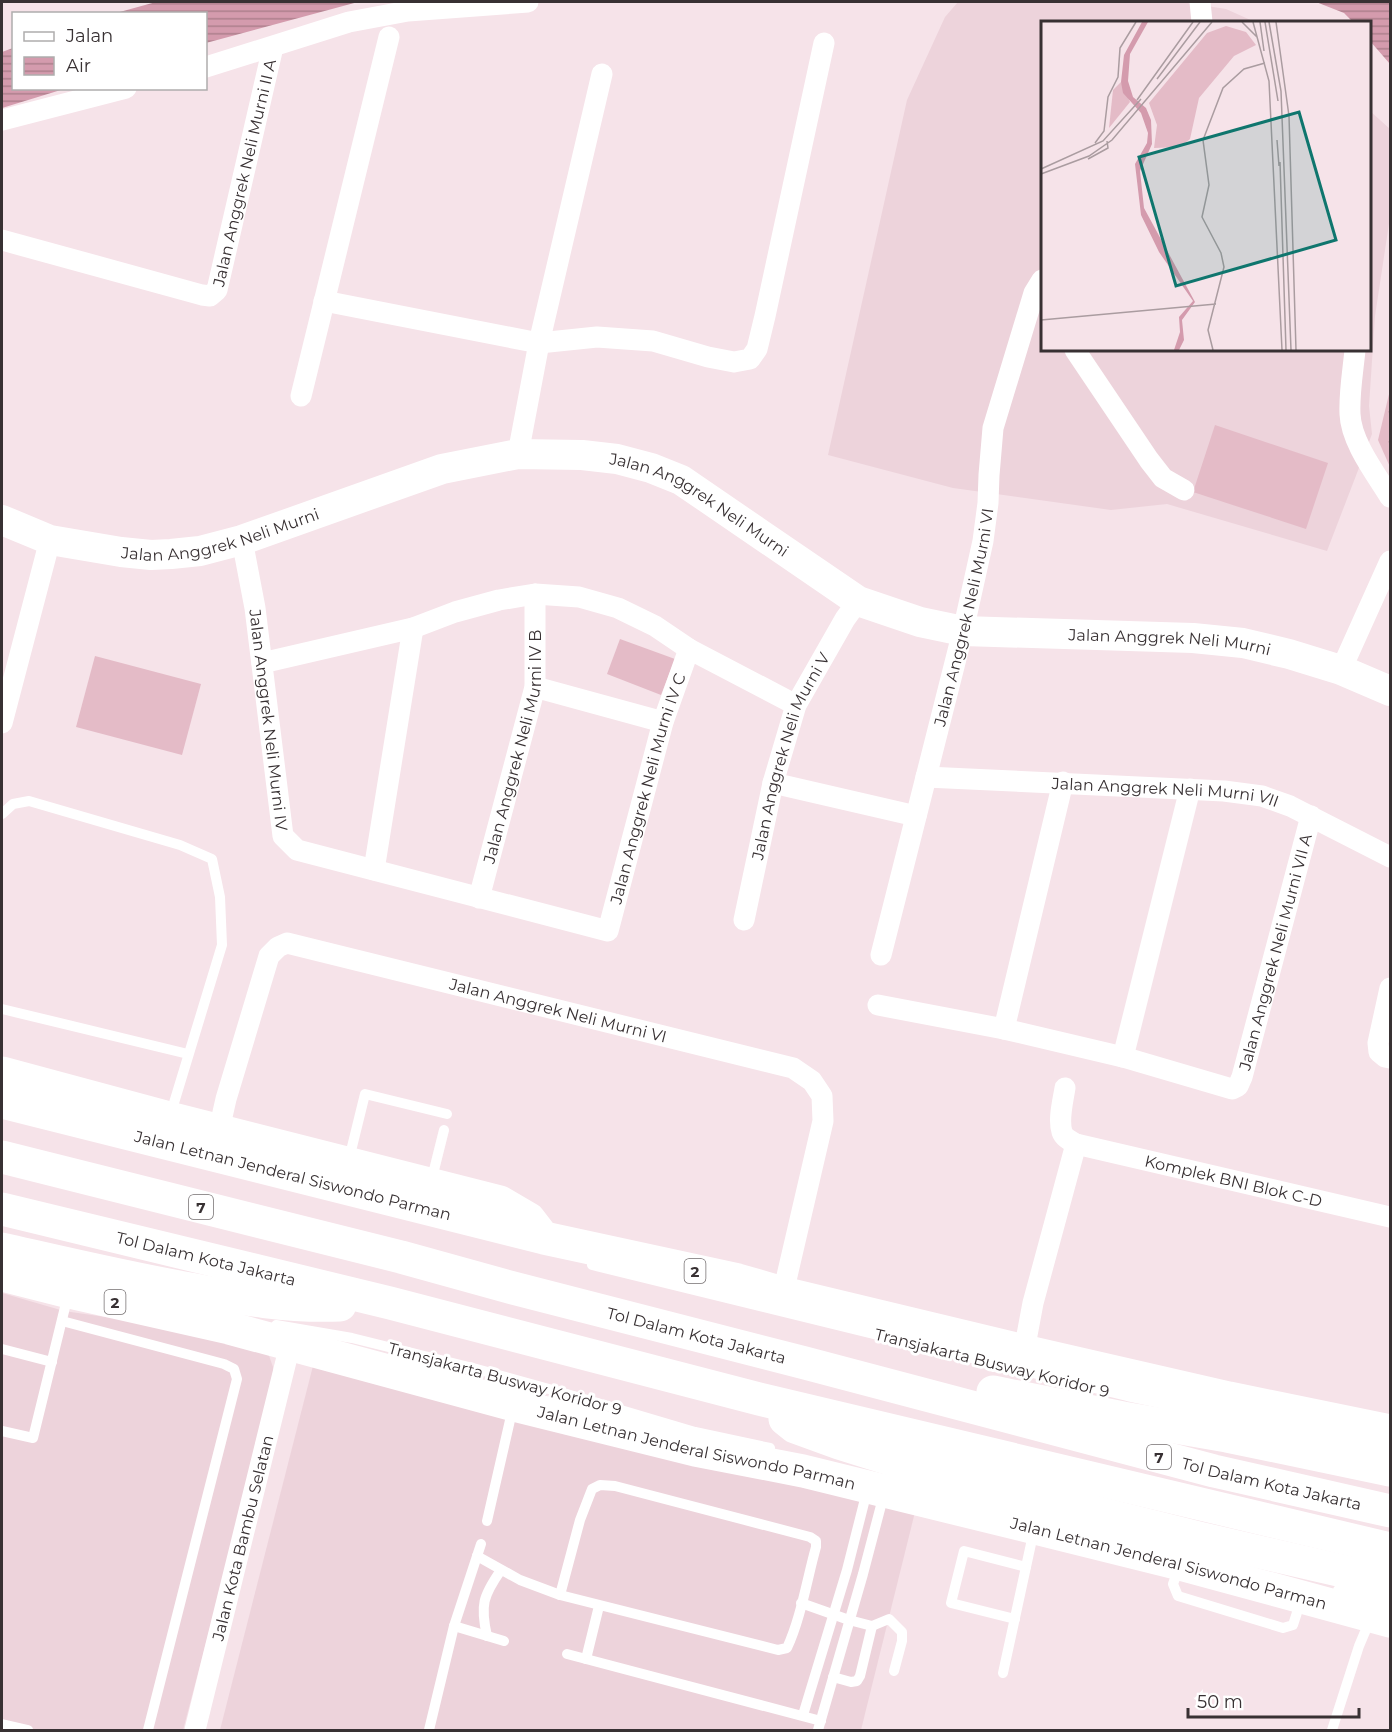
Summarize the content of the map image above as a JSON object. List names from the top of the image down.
{
  "streets": {
    "highway": [
      "Jalan Letnan Jenderal Siswondo Parman",
      "7",
      "Tol Dalam Kota Jakarta",
      "2"
    ],
    "street": [
      "Jalan Anggrek Neli Murni II A",
      "Jalan Anggrek Neli Murni",
      "Jalan Anggrek Neli Murni VI",
      "Jalan Anggrek Neli Murni IV",
      "Jalan Anggrek Neli Murni IV B",
      "Jalan Anggrek Neli Murni V",
      "Jalan Anggrek Neli Murni IV C",
      "Jalan Anggrek Neli Murni VII",
      "Jalan Anggrek Neli Murni VII A",
      "Komplek BNI Blok C-D",
      "Jalan Kota Bambu Selatan"
    ],
    "lane": ["Transjakarta Busway Koridor 9"]
  },
  "crossings": [
    ["Jalan Anggrek Neli Murni", "Jalan Anggrek Neli Murni VI"],
    ["Jalan Anggrek Neli Murni", "Jalan Anggrek Neli Murni IV"],
    ["Jalan Anggrek Neli Murni", "Jalan Anggrek Neli Murni V"],
    ["Jalan Anggrek Neli Murni VI", "Jalan Anggrek Neli Murni VII"],
    ["Jalan Anggrek Neli Murni VI", "Jalan Letnan Jenderal Siswondo Parman"],
    ["Jalan Anggrek Neli Murni IV", "Jalan Anggrek Neli Murni IV B"],
    ["Jalan Anggrek Neli Murni IV", "Jalan Anggrek Neli Murni IV C"],
    ["Jalan Anggrek Neli Murni VII", "Jalan Anggrek Neli Murni VII A"],
    ["Jalan Letnan Jenderal Siswondo Parman", "Jalan Kota Bambu Selatan"]
  ],
  "legend": ["Jalan", "Air"],
  "scale_bar": "50 m"
}
